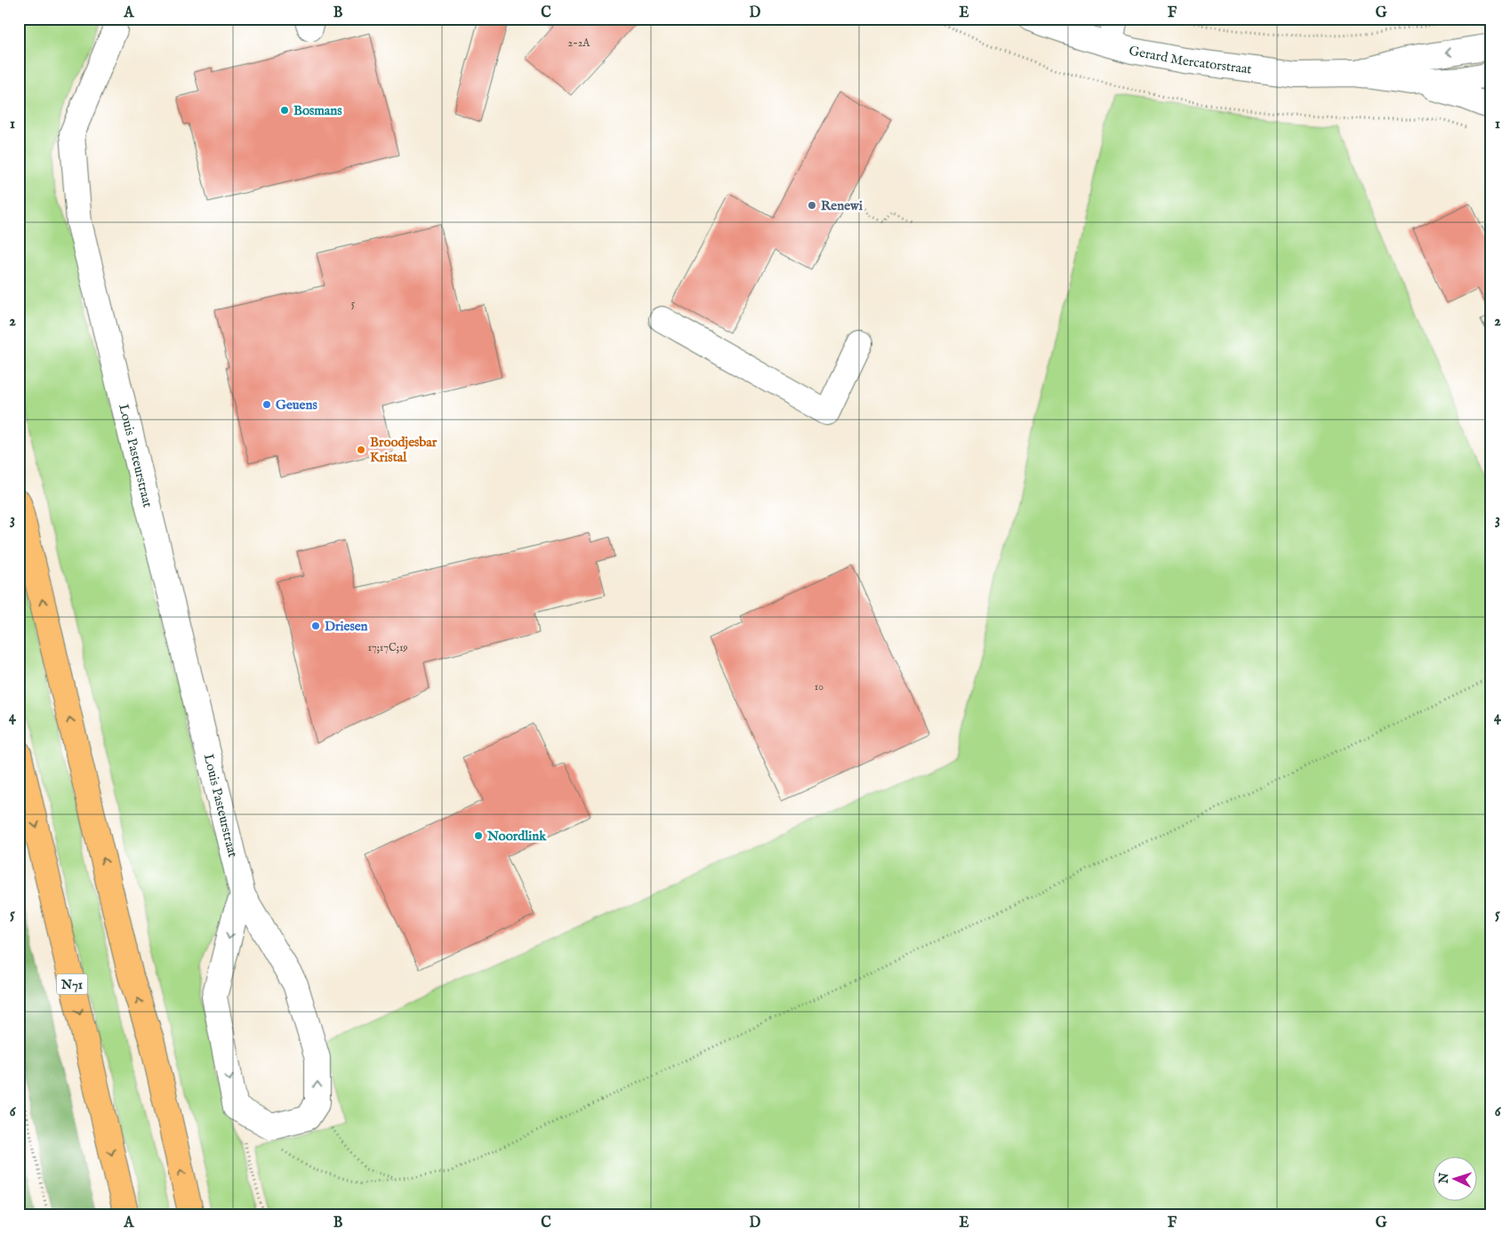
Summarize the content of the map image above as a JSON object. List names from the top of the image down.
{
  "streets": {
    "highway": ["N71"],
    "street": ["Gerard Mercatorstraat", "Louis Pasteurstraat"]
  },
  "places": [
    "Bosmans",
    "Renewi",
    "Geuens",
    "Broodjesbar Kristal",
    "Driesen",
    "Noordlink"
  ],
  "house_numbers": [
    "2-2A",
    "5",
    "17;17C;19",
    "10"
  ],
  "north": "left",
  "grid": {
    "columns": [
      "A",
      "B",
      "C",
      "D",
      "E",
      "F",
      "G"
    ],
    "rows": [
      "1",
      "2",
      "3",
      "4",
      "5",
      "6"
    ]
  }
}
